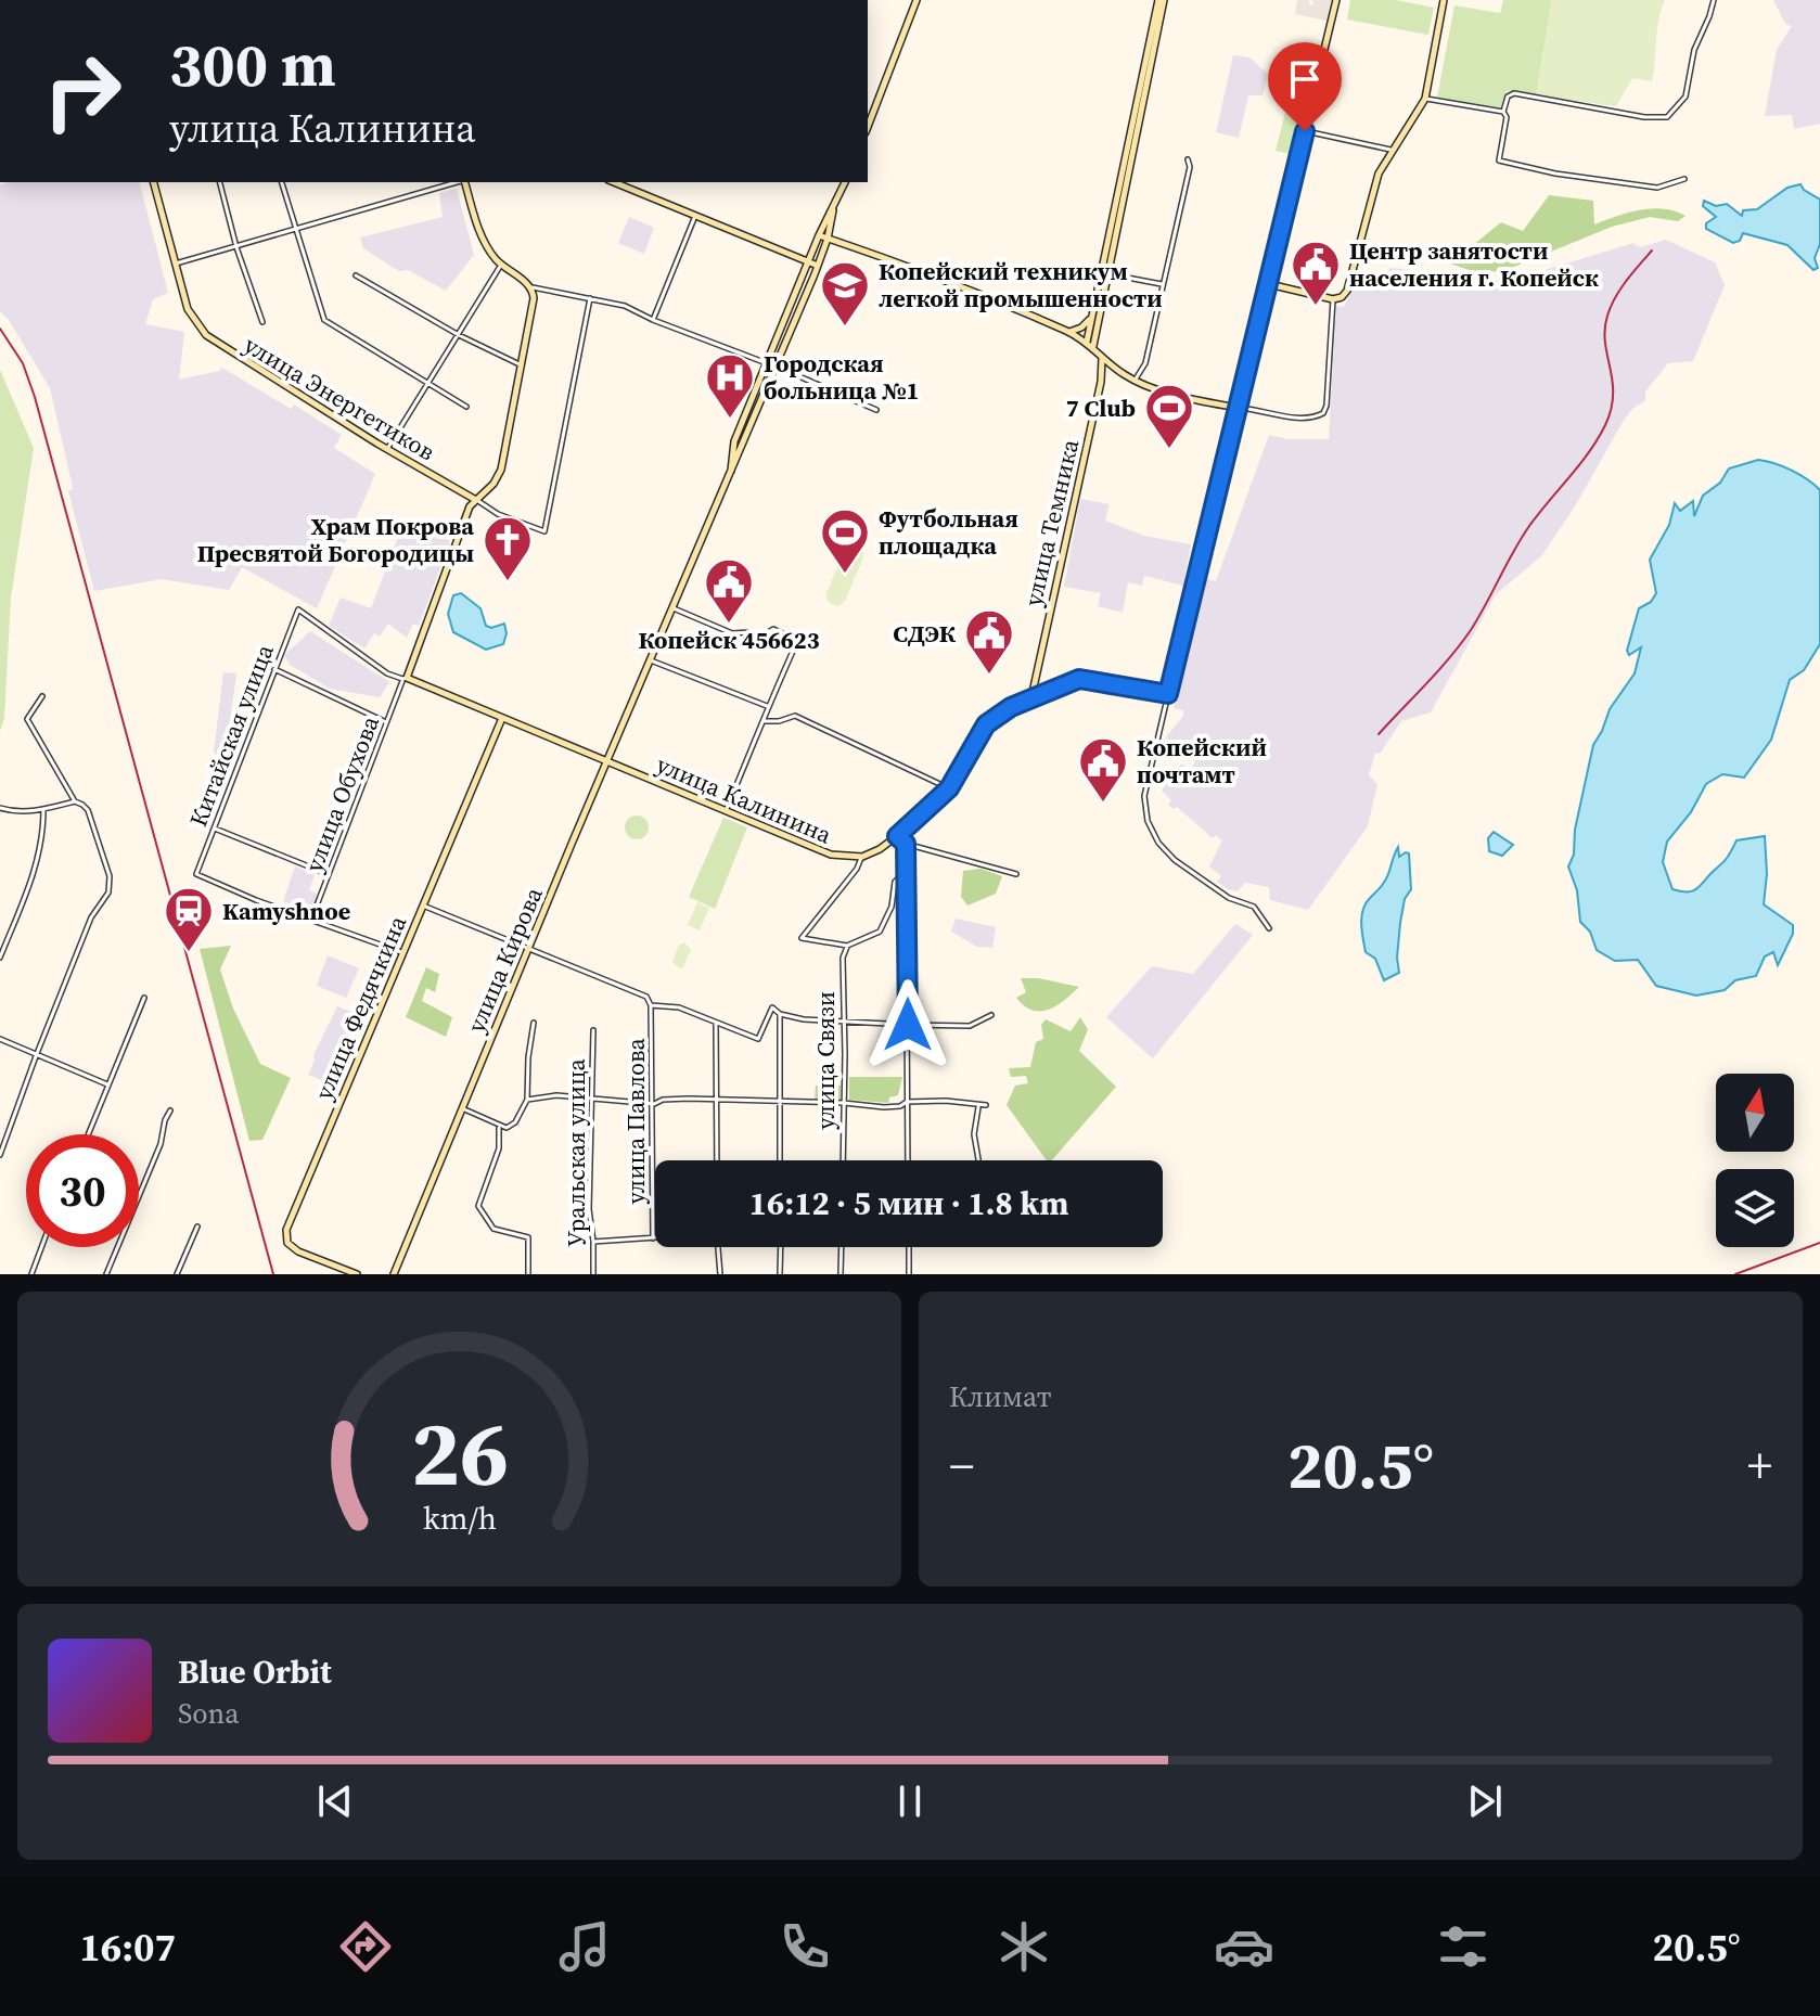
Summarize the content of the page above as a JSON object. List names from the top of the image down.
{
  "streets": {
    "street": [
      "улица Энергетиков",
      "улица Темника",
      "Китайская улица",
      "улица Обухова",
      "улица Калинина",
      "улица Кирова",
      "улица Федячкина",
      "улица Связи",
      "улица Павлова",
      "Уральская улица"
    ]
  },
  "crossings": [
    ["Китайская улица", "улица Обухова"],
    ["Китайская улица", "улица Калинина"],
    ["улица Обухова", "улица Калинина"],
    ["улица Калинина", "улица Кирова"],
    ["улица Калинина", "улица Федячкина"]
  ],
  "places": {
    "public building": [
      "Центр занятости населения г. Копейск",
      "Копейск 456623",
      "СДЭК",
      "Копейский почтамт"
    ],
    "school or university": ["Копейский техникум легкой промышенности"],
    "hospital": ["Городская больница №1"],
    "sports": ["7 Club", "Футбольная площадка"],
    "church": ["Храм Покрова Пресвятой Богородицы"],
    "station": ["Kamyshnoe"]
  },
  "north": "top",
  "page": {
    "turn": ["300 m", "улица Калинина"],
    "limit": "30",
    "trip": "16:12 · 5 мин · 1.8 km",
    "tile": "Климат",
    "heat": ["−", "20.5°", "+"],
    "song": ["Blue Orbit", "Sona"],
    "tabs": ["16:07", "20.5°"],
    "gauge": ["26", "km/h"]
  }
}
